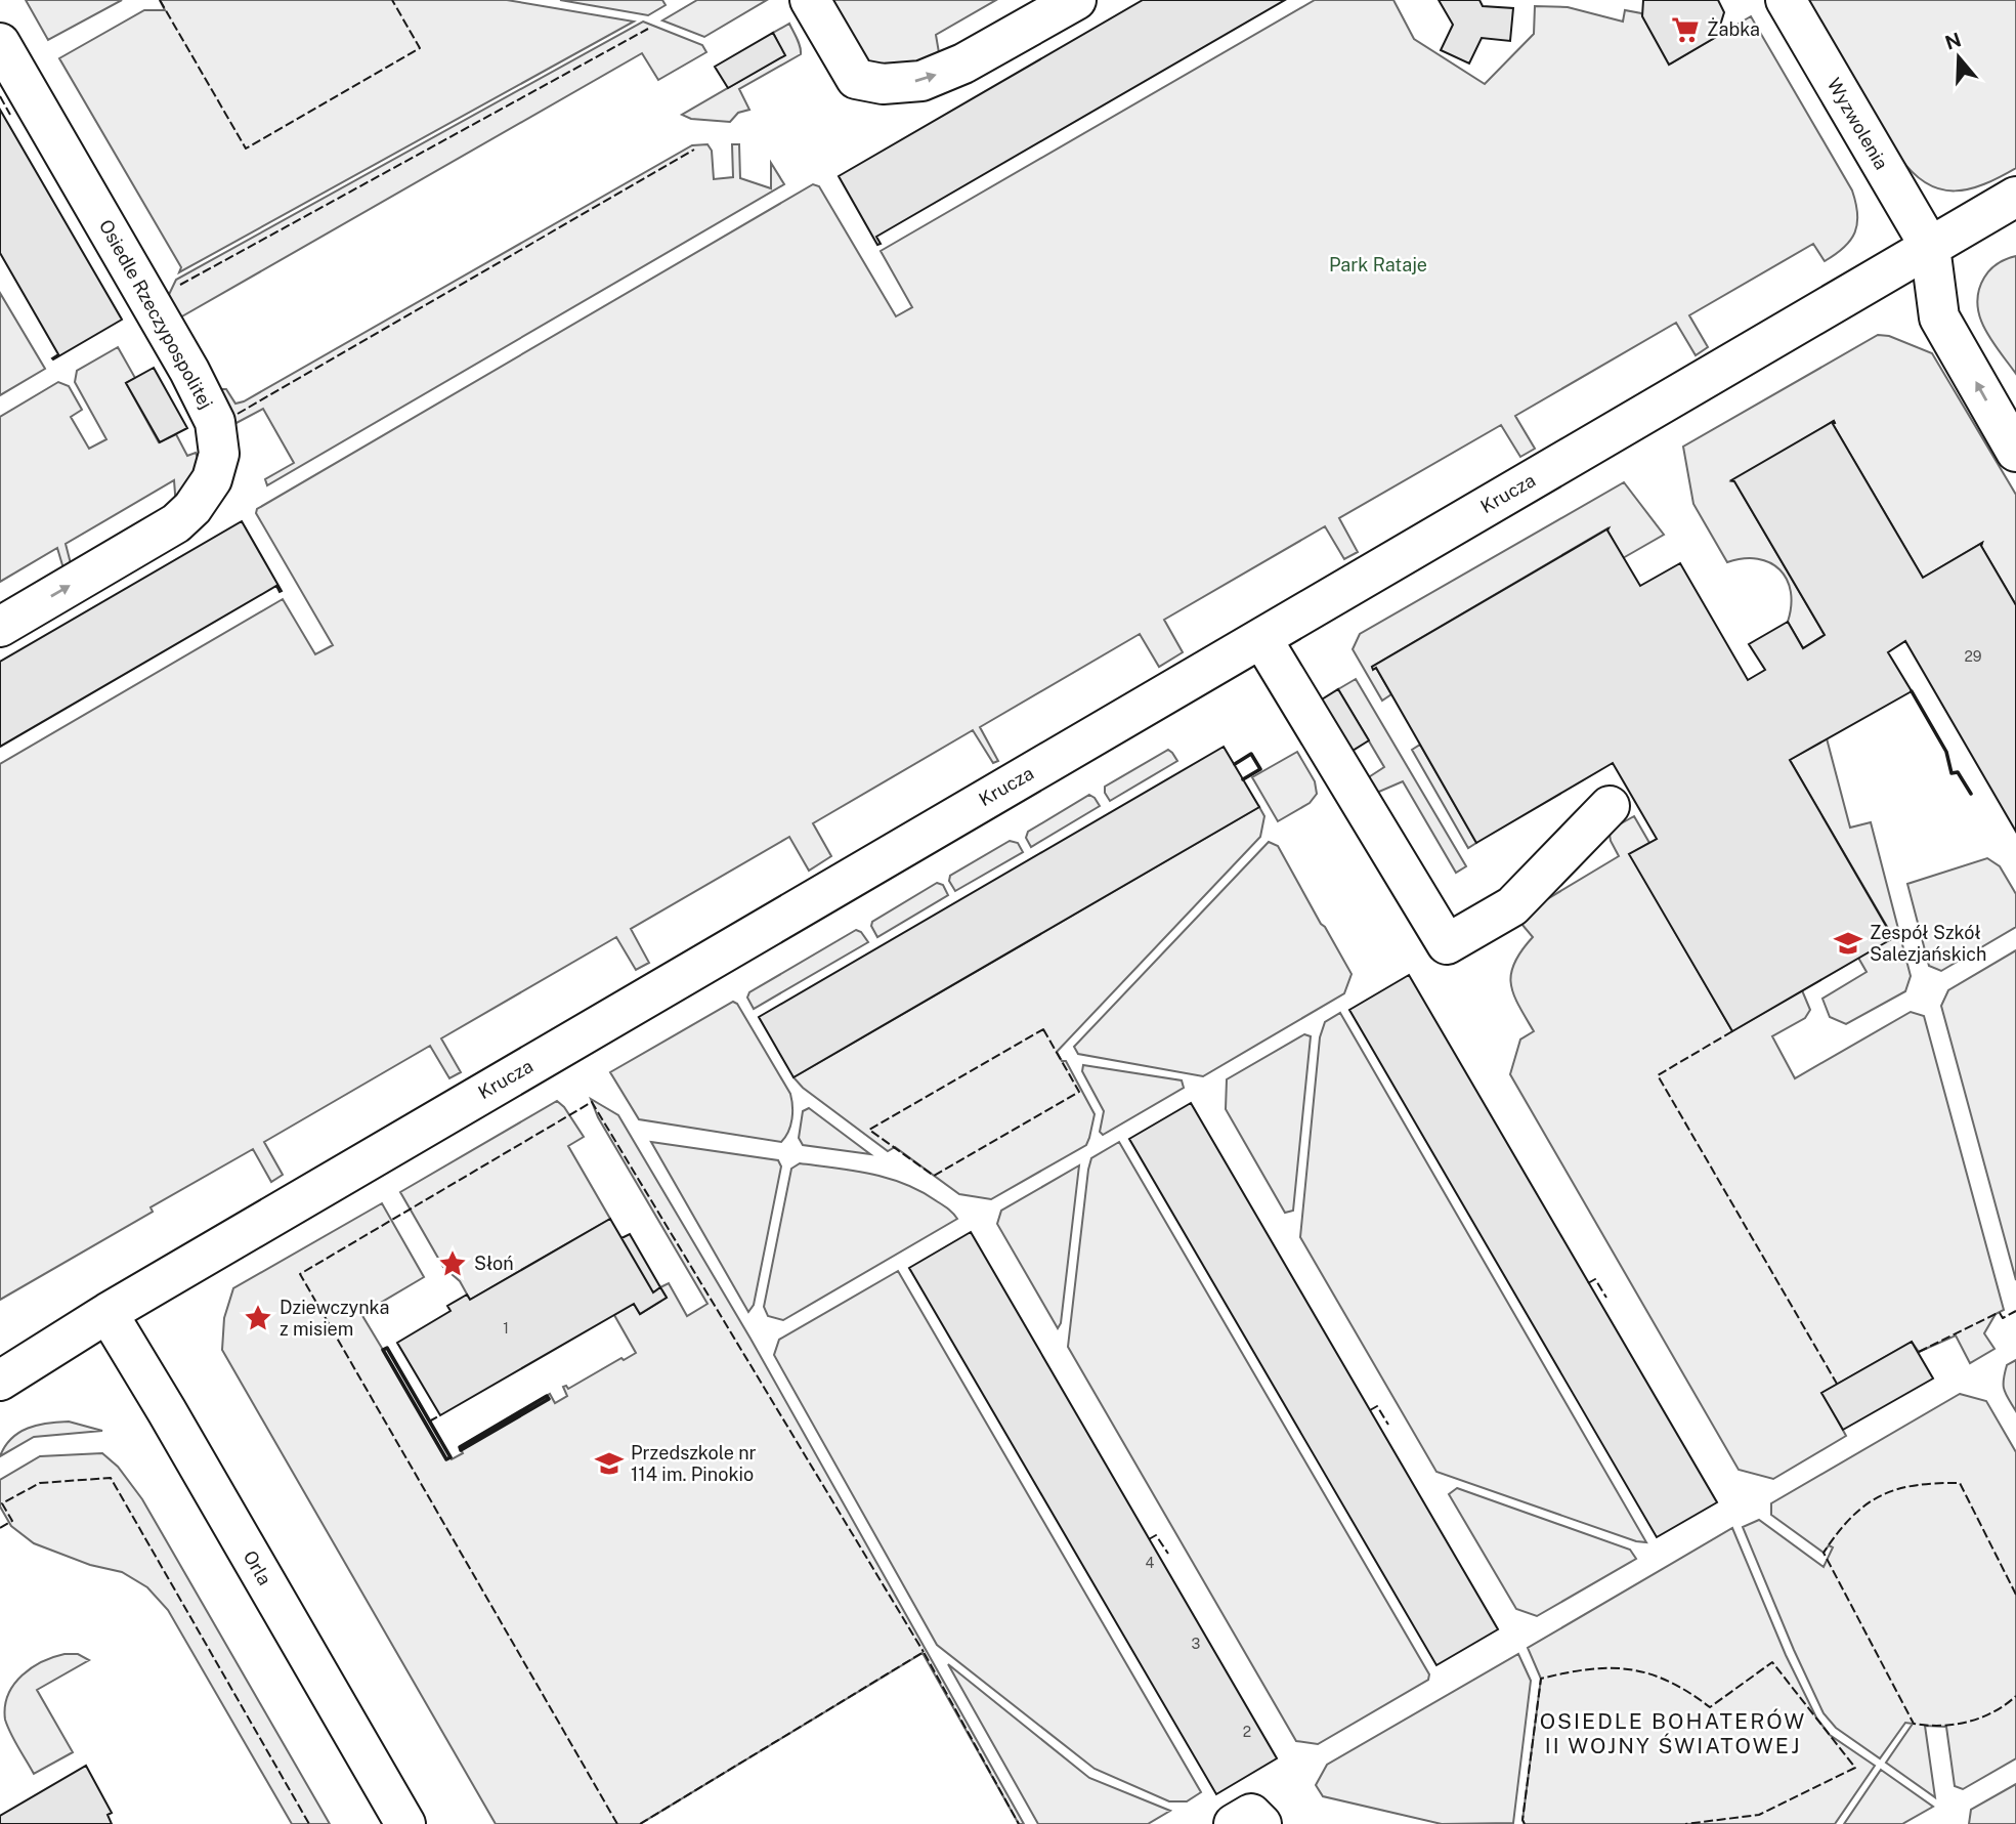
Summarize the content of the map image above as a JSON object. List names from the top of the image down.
{
  "streets": {
    "street": [
      "Wyzwolenia",
      "Osiedle Rzeczypospolitej",
      "Krucza",
      "Orla"
    ]
  },
  "crossings": [
    ["Wyzwolenia", "Krucza"],
    ["Krucza", "Orla"]
  ],
  "districts": ["OSIEDLE BOHATERÓW II WOJNY ŚWIATOWEJ"],
  "parks": ["Park Rataje"],
  "places": {
    "supermarket": ["Żabka"],
    "school or university": ["Zespół Szkół Salezjańskich", "Przedszkole nr 114 im. Pinokio"],
    "place": ["Słoń", "Dziewczynka z misiem"]
  },
  "house_numbers": [
    "29",
    "1",
    "4",
    "3",
    "2"
  ],
  "north": "top"
}
